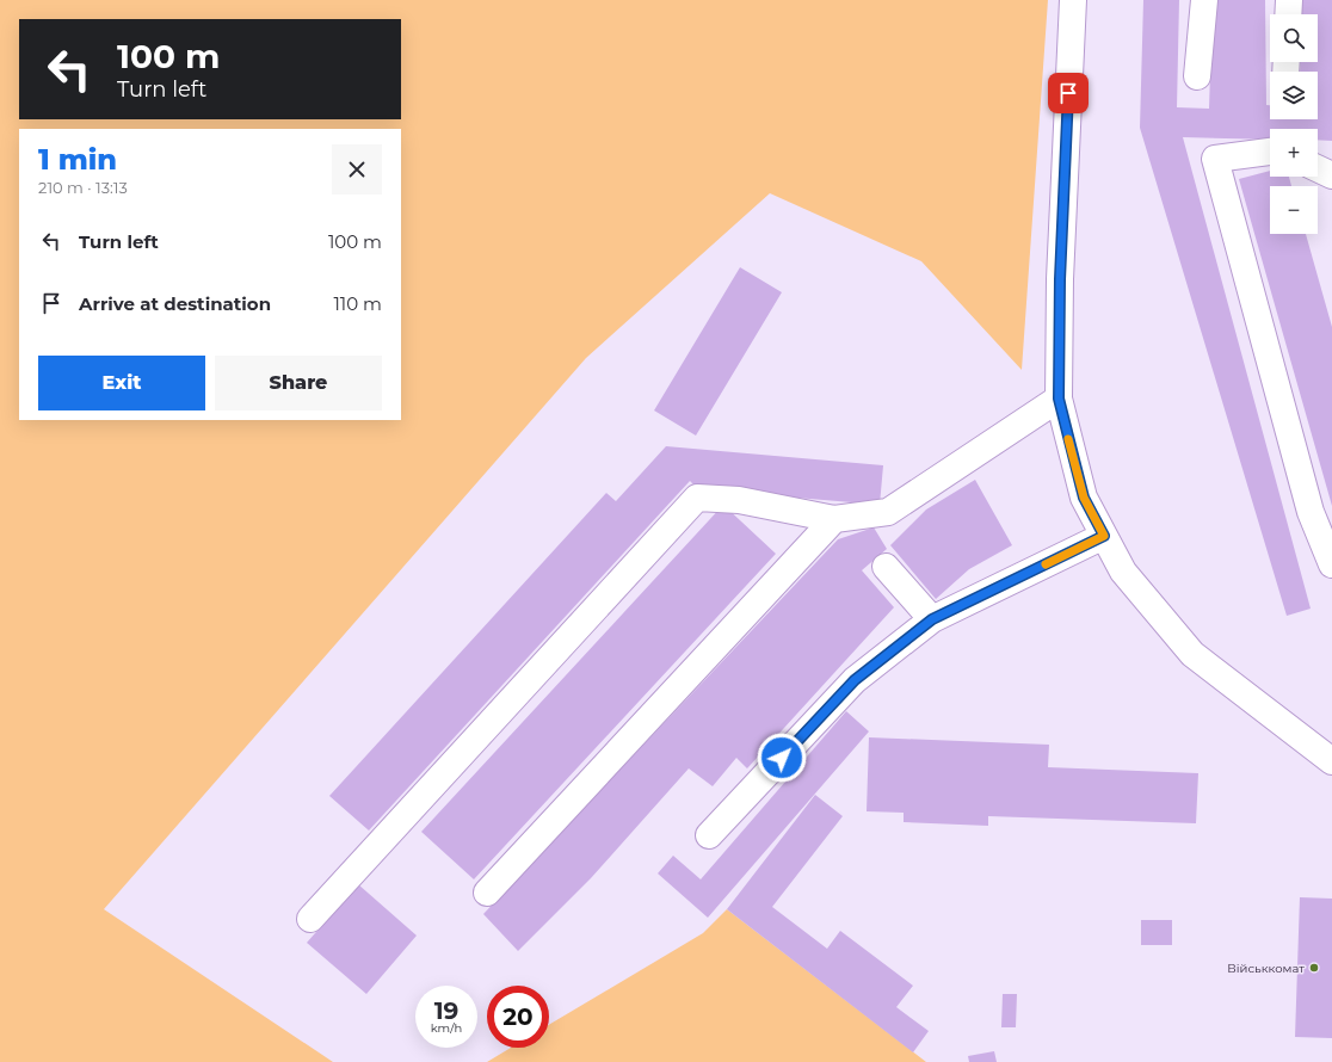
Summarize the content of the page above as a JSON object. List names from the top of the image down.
{
  "places": ["Військкомат"],
  "page": {
    "map_buttons": ["+", "−"],
    "turn": ["100 m", "Turn left"],
    "heading": ["1 min", "210 m · 13:13"],
    "list": [
      {
        "name": "Turn left",
        "value": "100 m"
      },
      {
        "name": "Arrive at destination",
        "value": "110 m"
      }
    ],
    "buttons": ["Exit", "Share"],
    "speed": "19 km/h",
    "limit": "20"
  }
}
